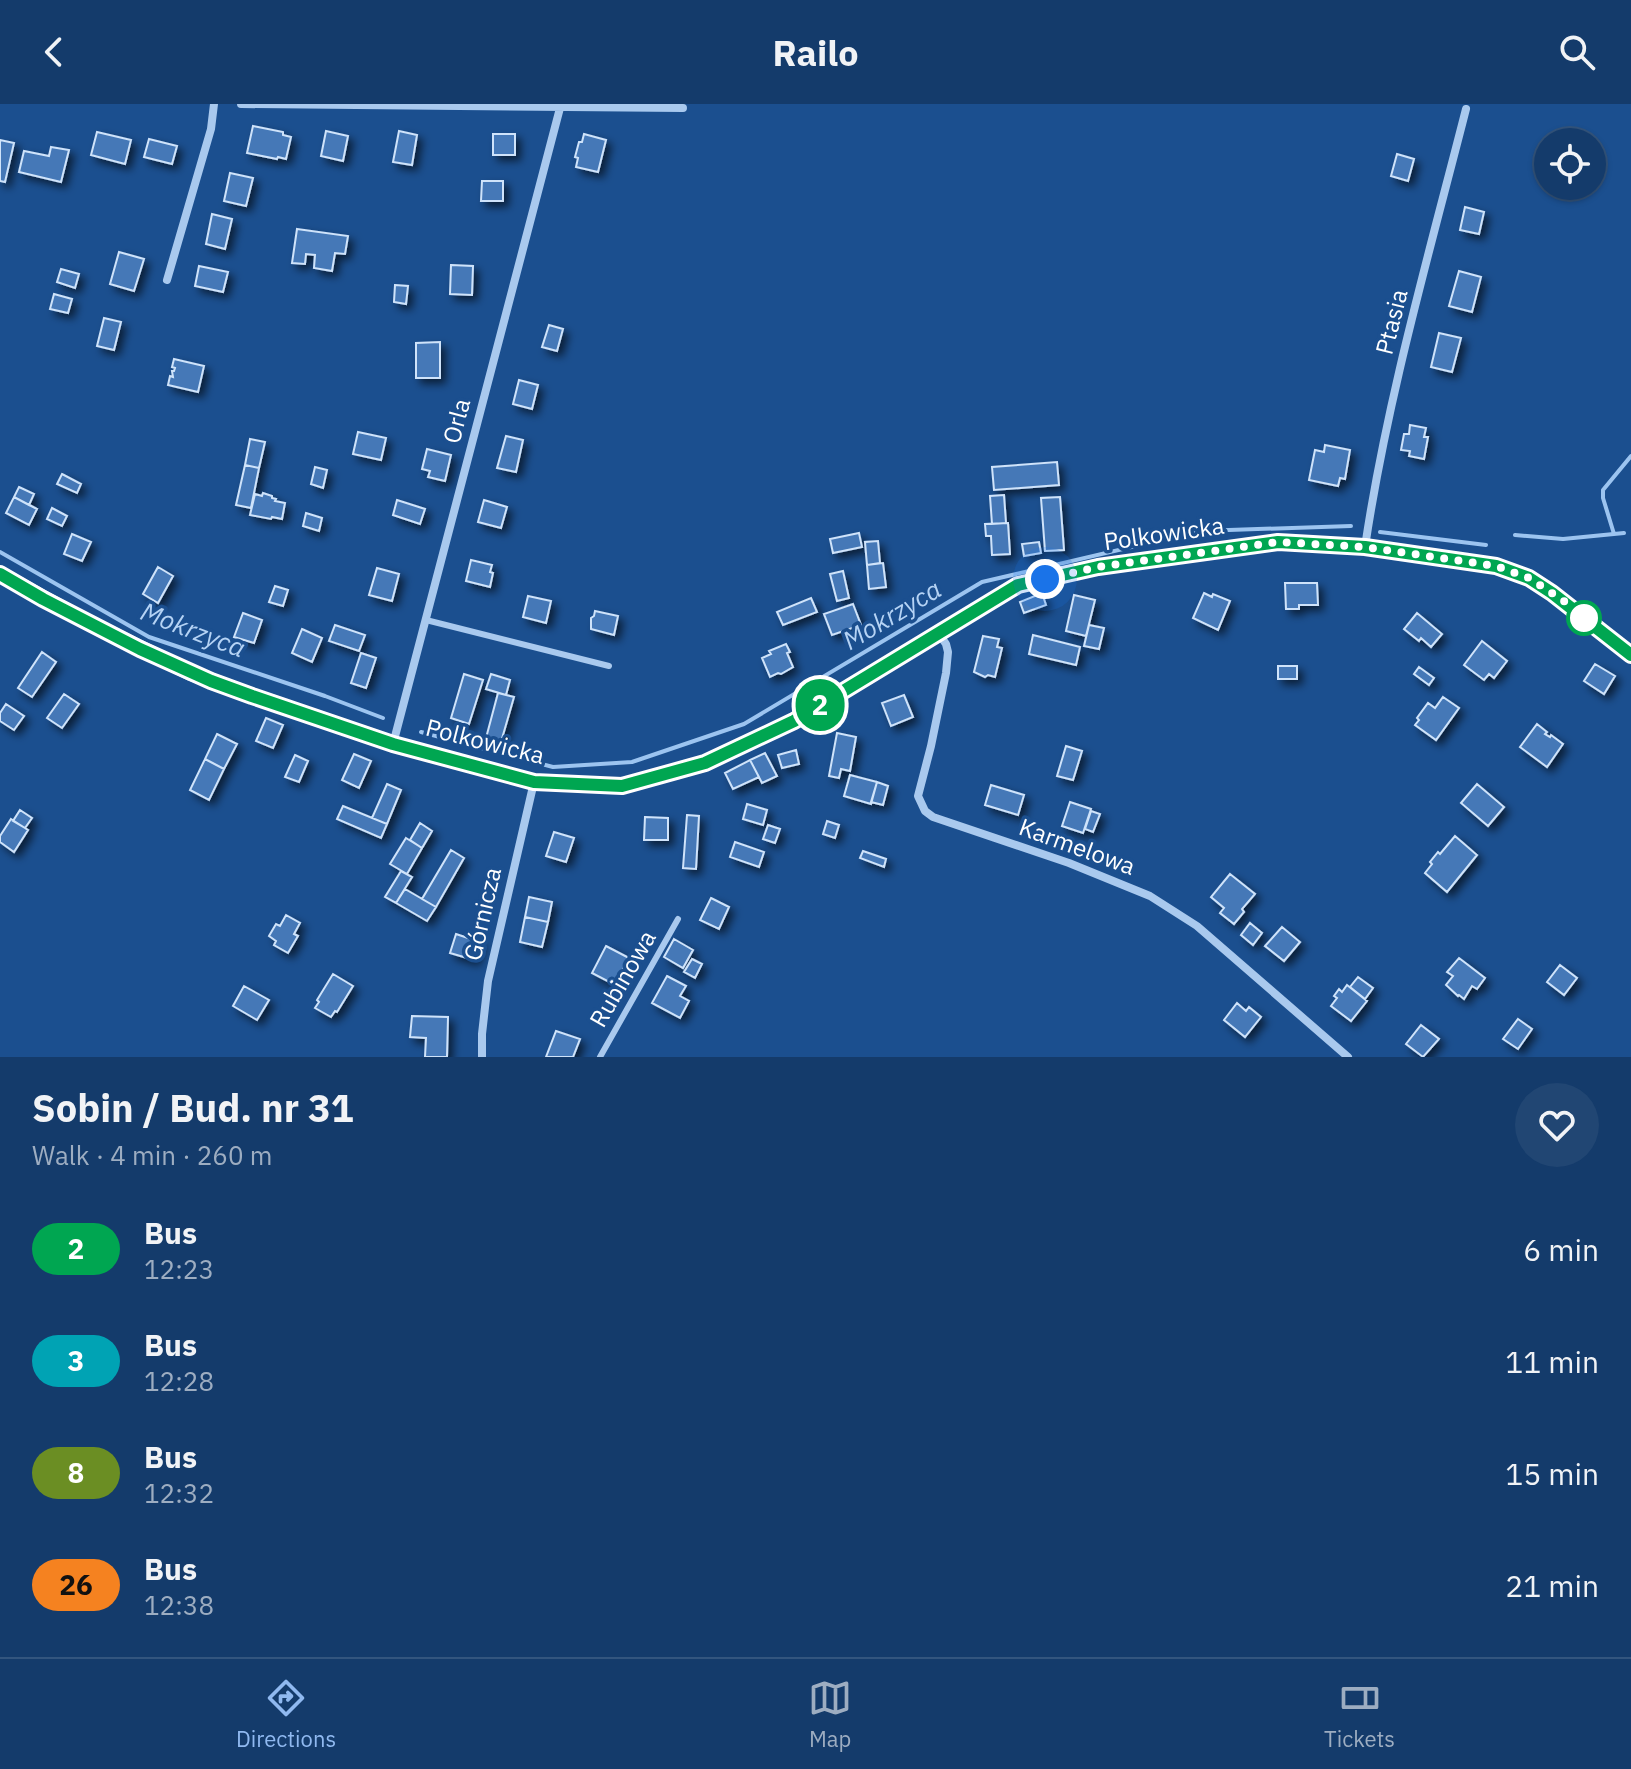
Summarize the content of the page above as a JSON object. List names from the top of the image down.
{
  "streets": {
    "street": [
      "Ptasia",
      "Orla",
      "Polkowicka",
      "Karmelowa",
      "Górnicza"
    ],
    "lane": ["Rubinowa"]
  },
  "crossings": [
    ["Ptasia", "Polkowicka"],
    ["Orla", "Polkowicka"],
    ["Polkowicka", "Karmelowa"],
    ["Polkowicka", "Górnicza"]
  ],
  "water": ["Mokrzyca"],
  "lines": ["bus line 2"],
  "page": {
    "header": "Railo",
    "on_map": "2",
    "heading": ["Sobin / Bud. nr 31", "Walk · 4 min · 260 m"],
    "list": [
      {
        "mark": "2",
        "name": "Bus",
        "note": "12:23",
        "value": "6 min"
      },
      {
        "mark": "3",
        "name": "Bus",
        "note": "12:28",
        "value": "11 min"
      },
      {
        "mark": "8",
        "name": "Bus",
        "note": "12:32",
        "value": "15 min"
      },
      {
        "mark": "26",
        "name": "Bus",
        "note": "12:38",
        "value": "21 min"
      }
    ],
    "tabs": ["Directions", "Map", "Tickets"]
  }
}
